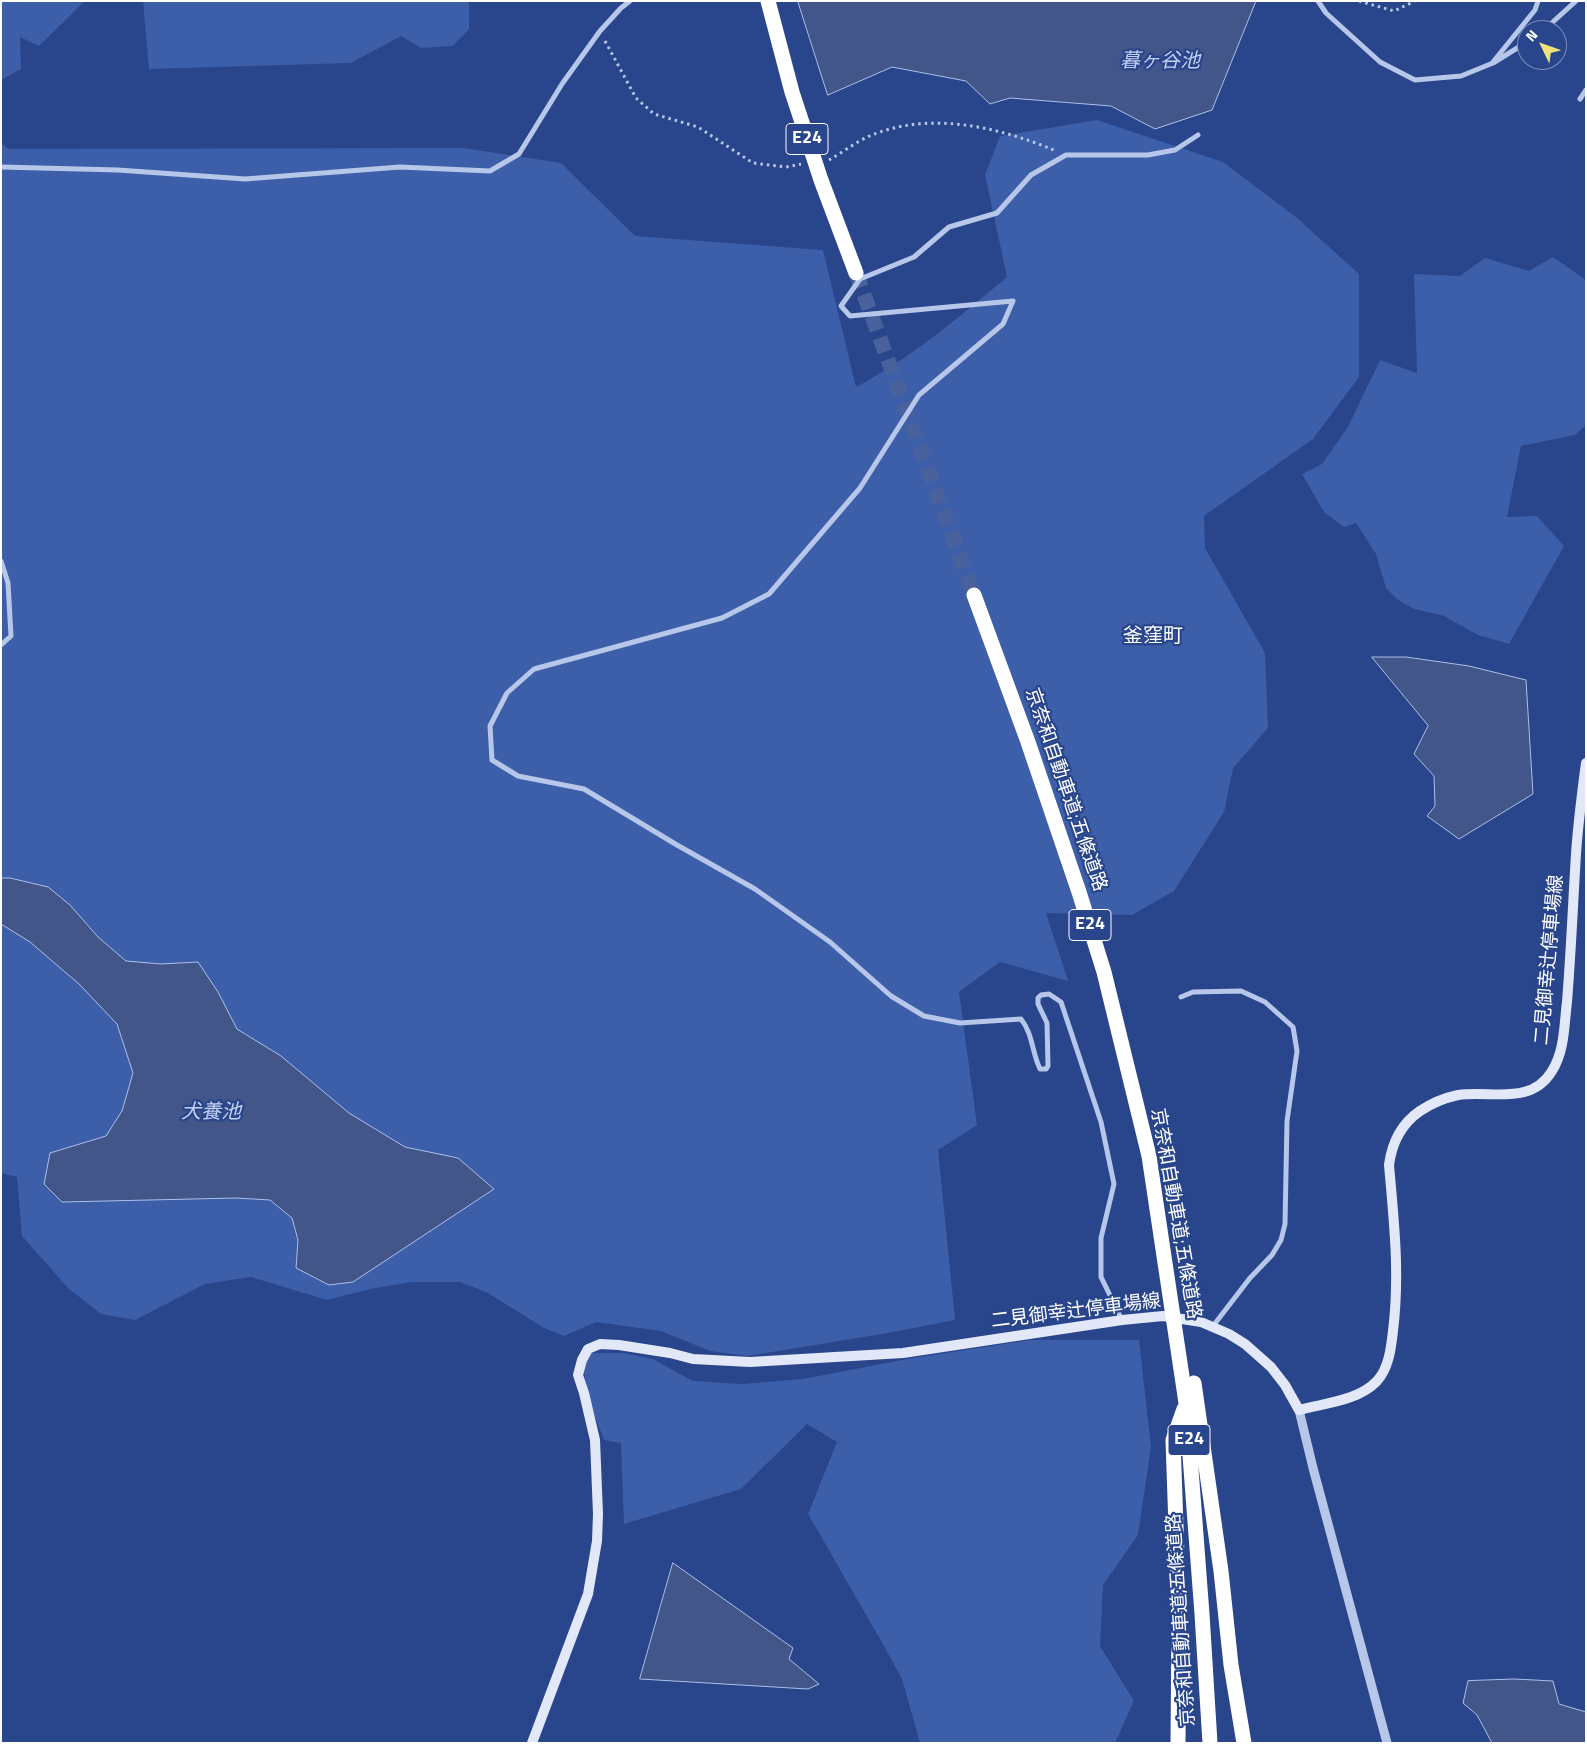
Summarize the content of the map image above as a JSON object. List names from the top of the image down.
{
  "streets": {
    "highway": ["E24", "京奈和自動車道;五條道路"],
    "main road": ["二見御幸辻停車場線"]
  },
  "districts": ["釜窪町"],
  "water": ["暮ヶ谷池", "犬養池"],
  "north": "top left"
}
